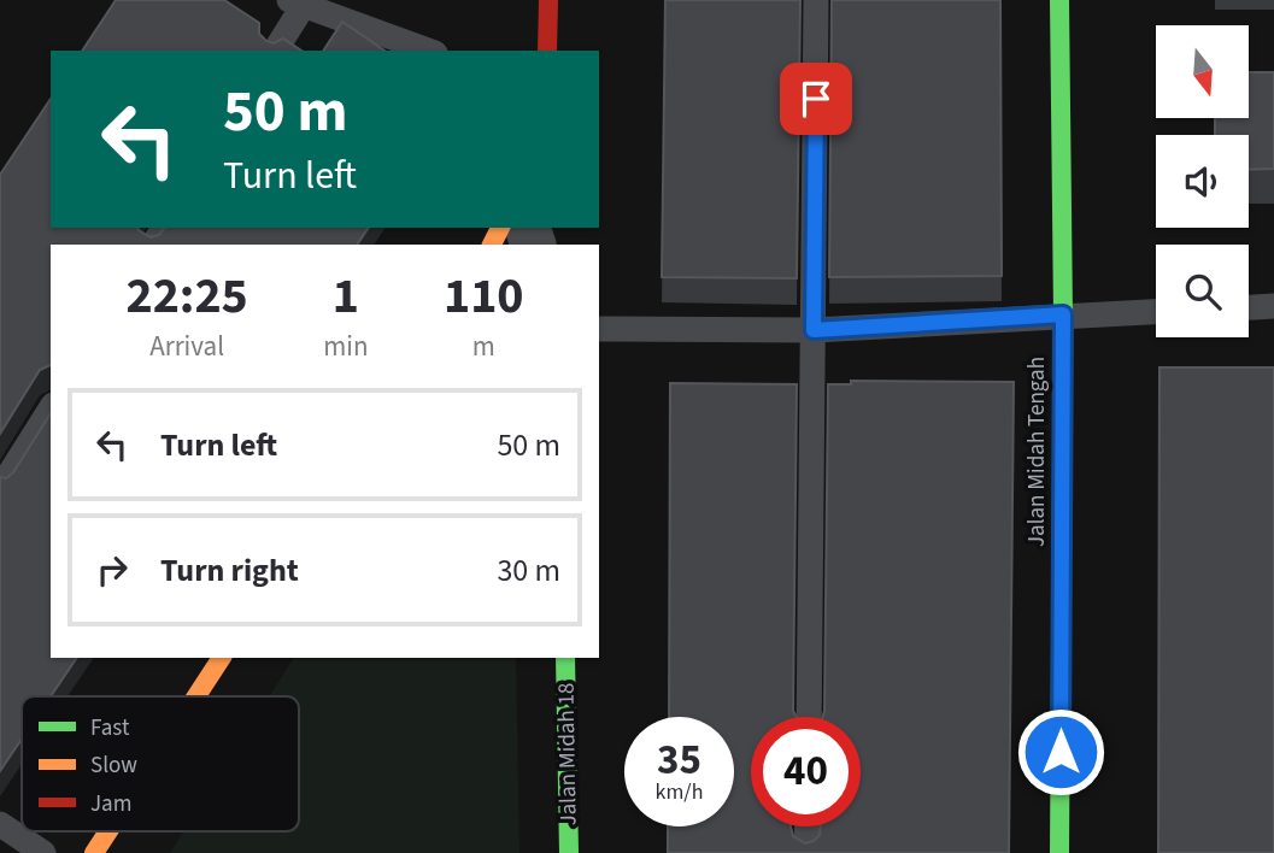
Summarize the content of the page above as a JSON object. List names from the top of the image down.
{
  "streets": {
    "street": ["Jalan Midah Tengah", "Jalan Midah 18"]
  },
  "legend": ["Fast", "Slow", "Jam"],
  "north": "bottom",
  "page": {
    "turn": ["50 m", "Turn left"],
    "eta": [
      "22:25",
      "Arrival",
      "1",
      "min",
      "110",
      "m"
    ],
    "list": [
      {
        "name": "Turn left",
        "value": "50 m"
      },
      {
        "name": "Turn right",
        "value": "30 m"
      }
    ],
    "speed": "35 km/h",
    "limit": "40"
  }
}
